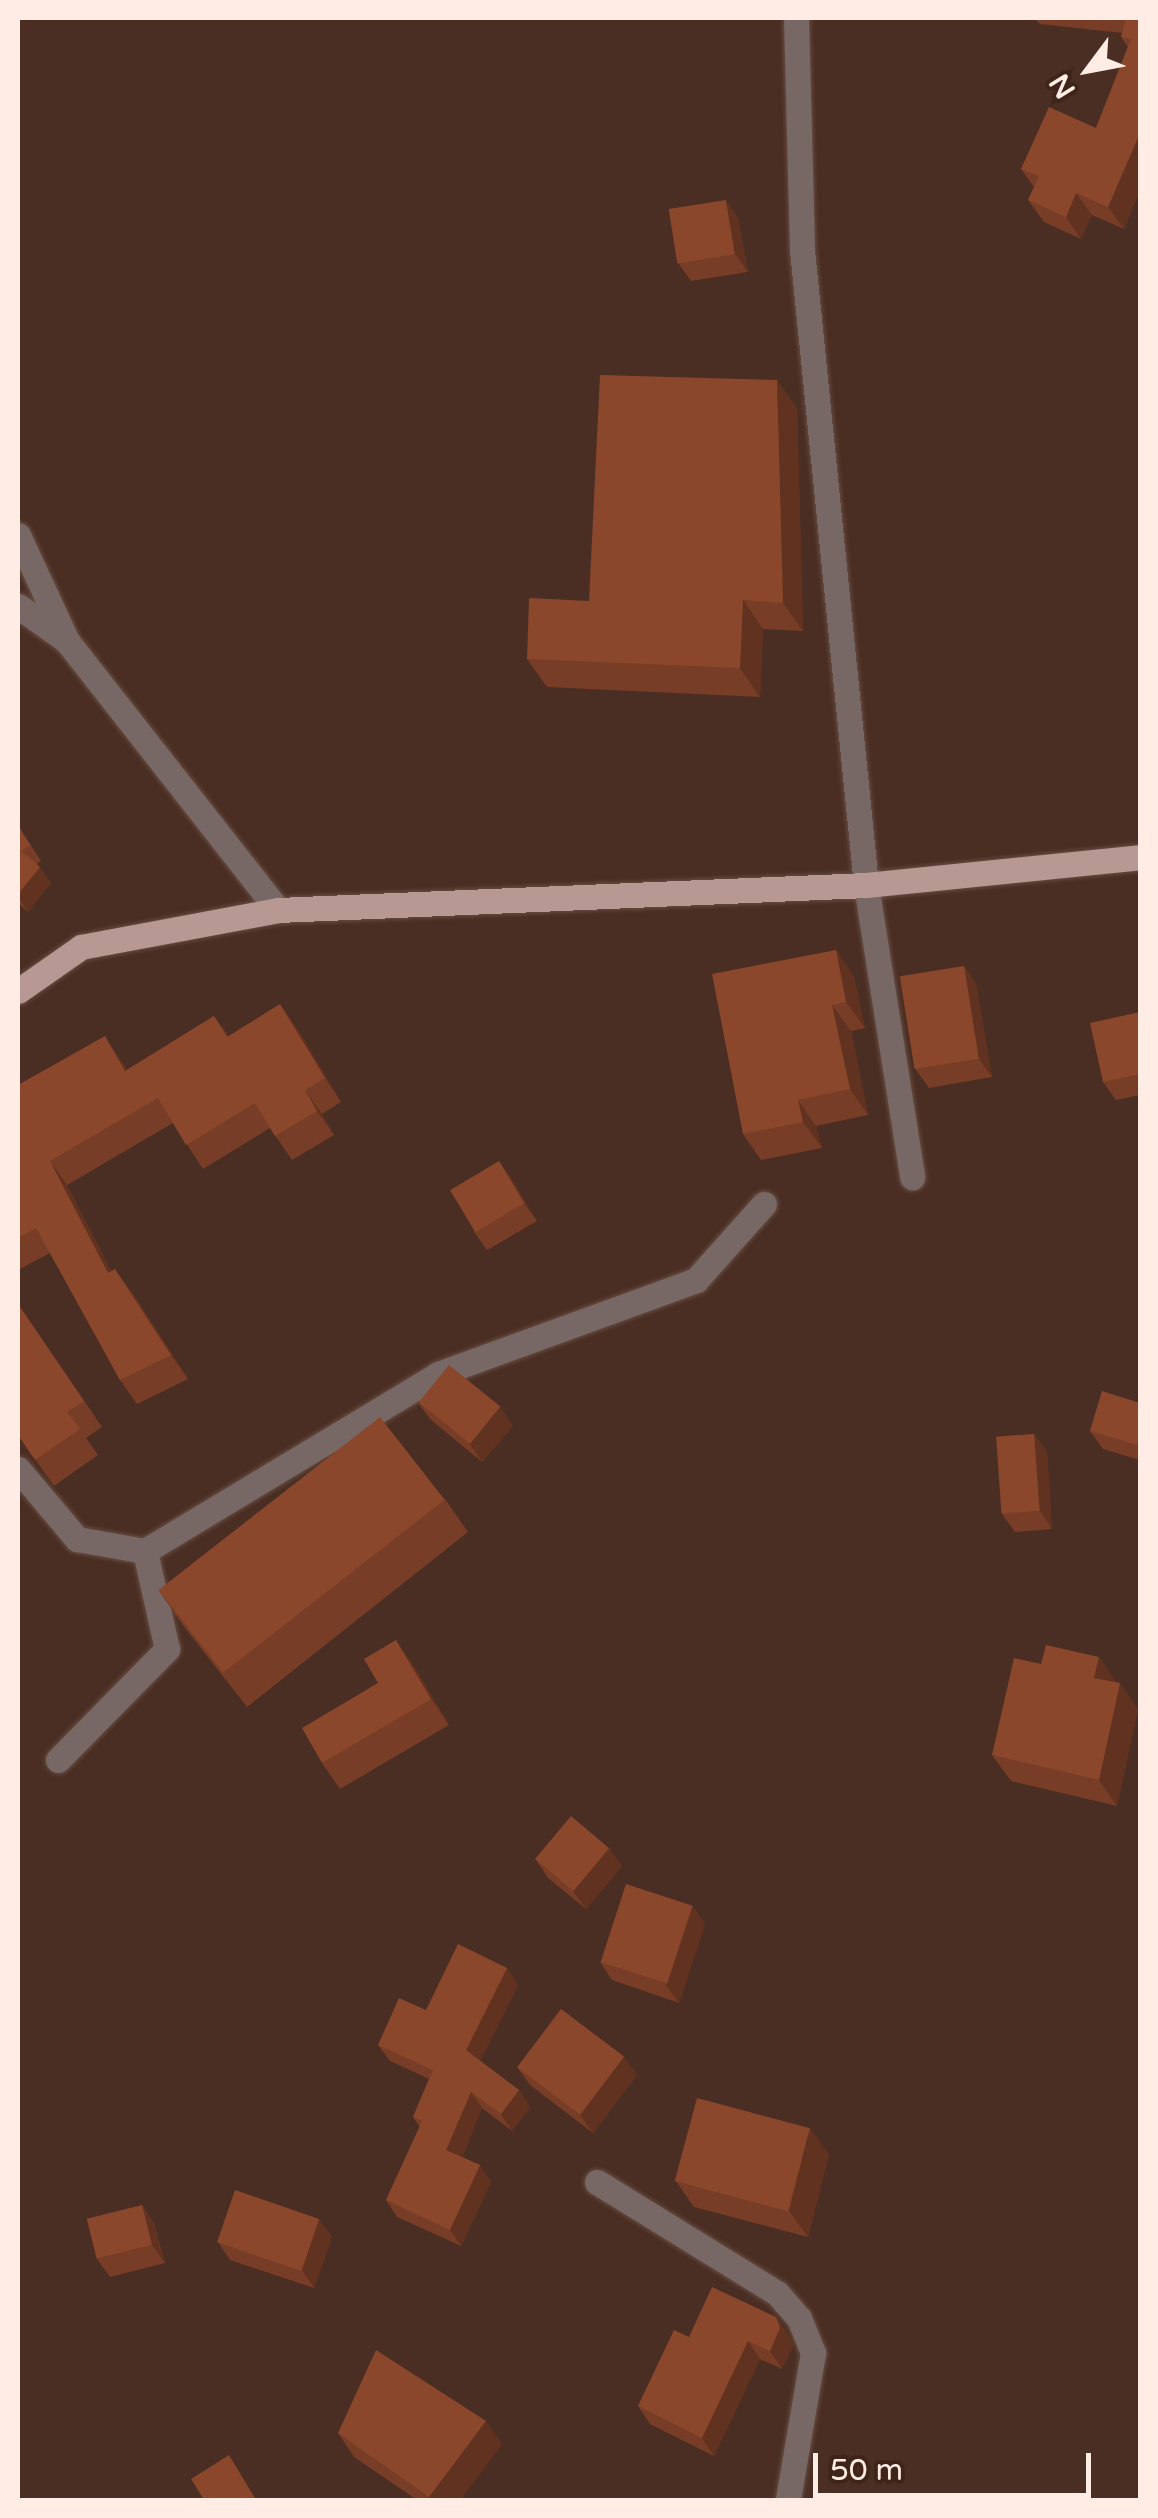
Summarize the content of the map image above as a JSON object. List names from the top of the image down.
{
  "scale_bar": "50 m",
  "north": "bottom left"
}
